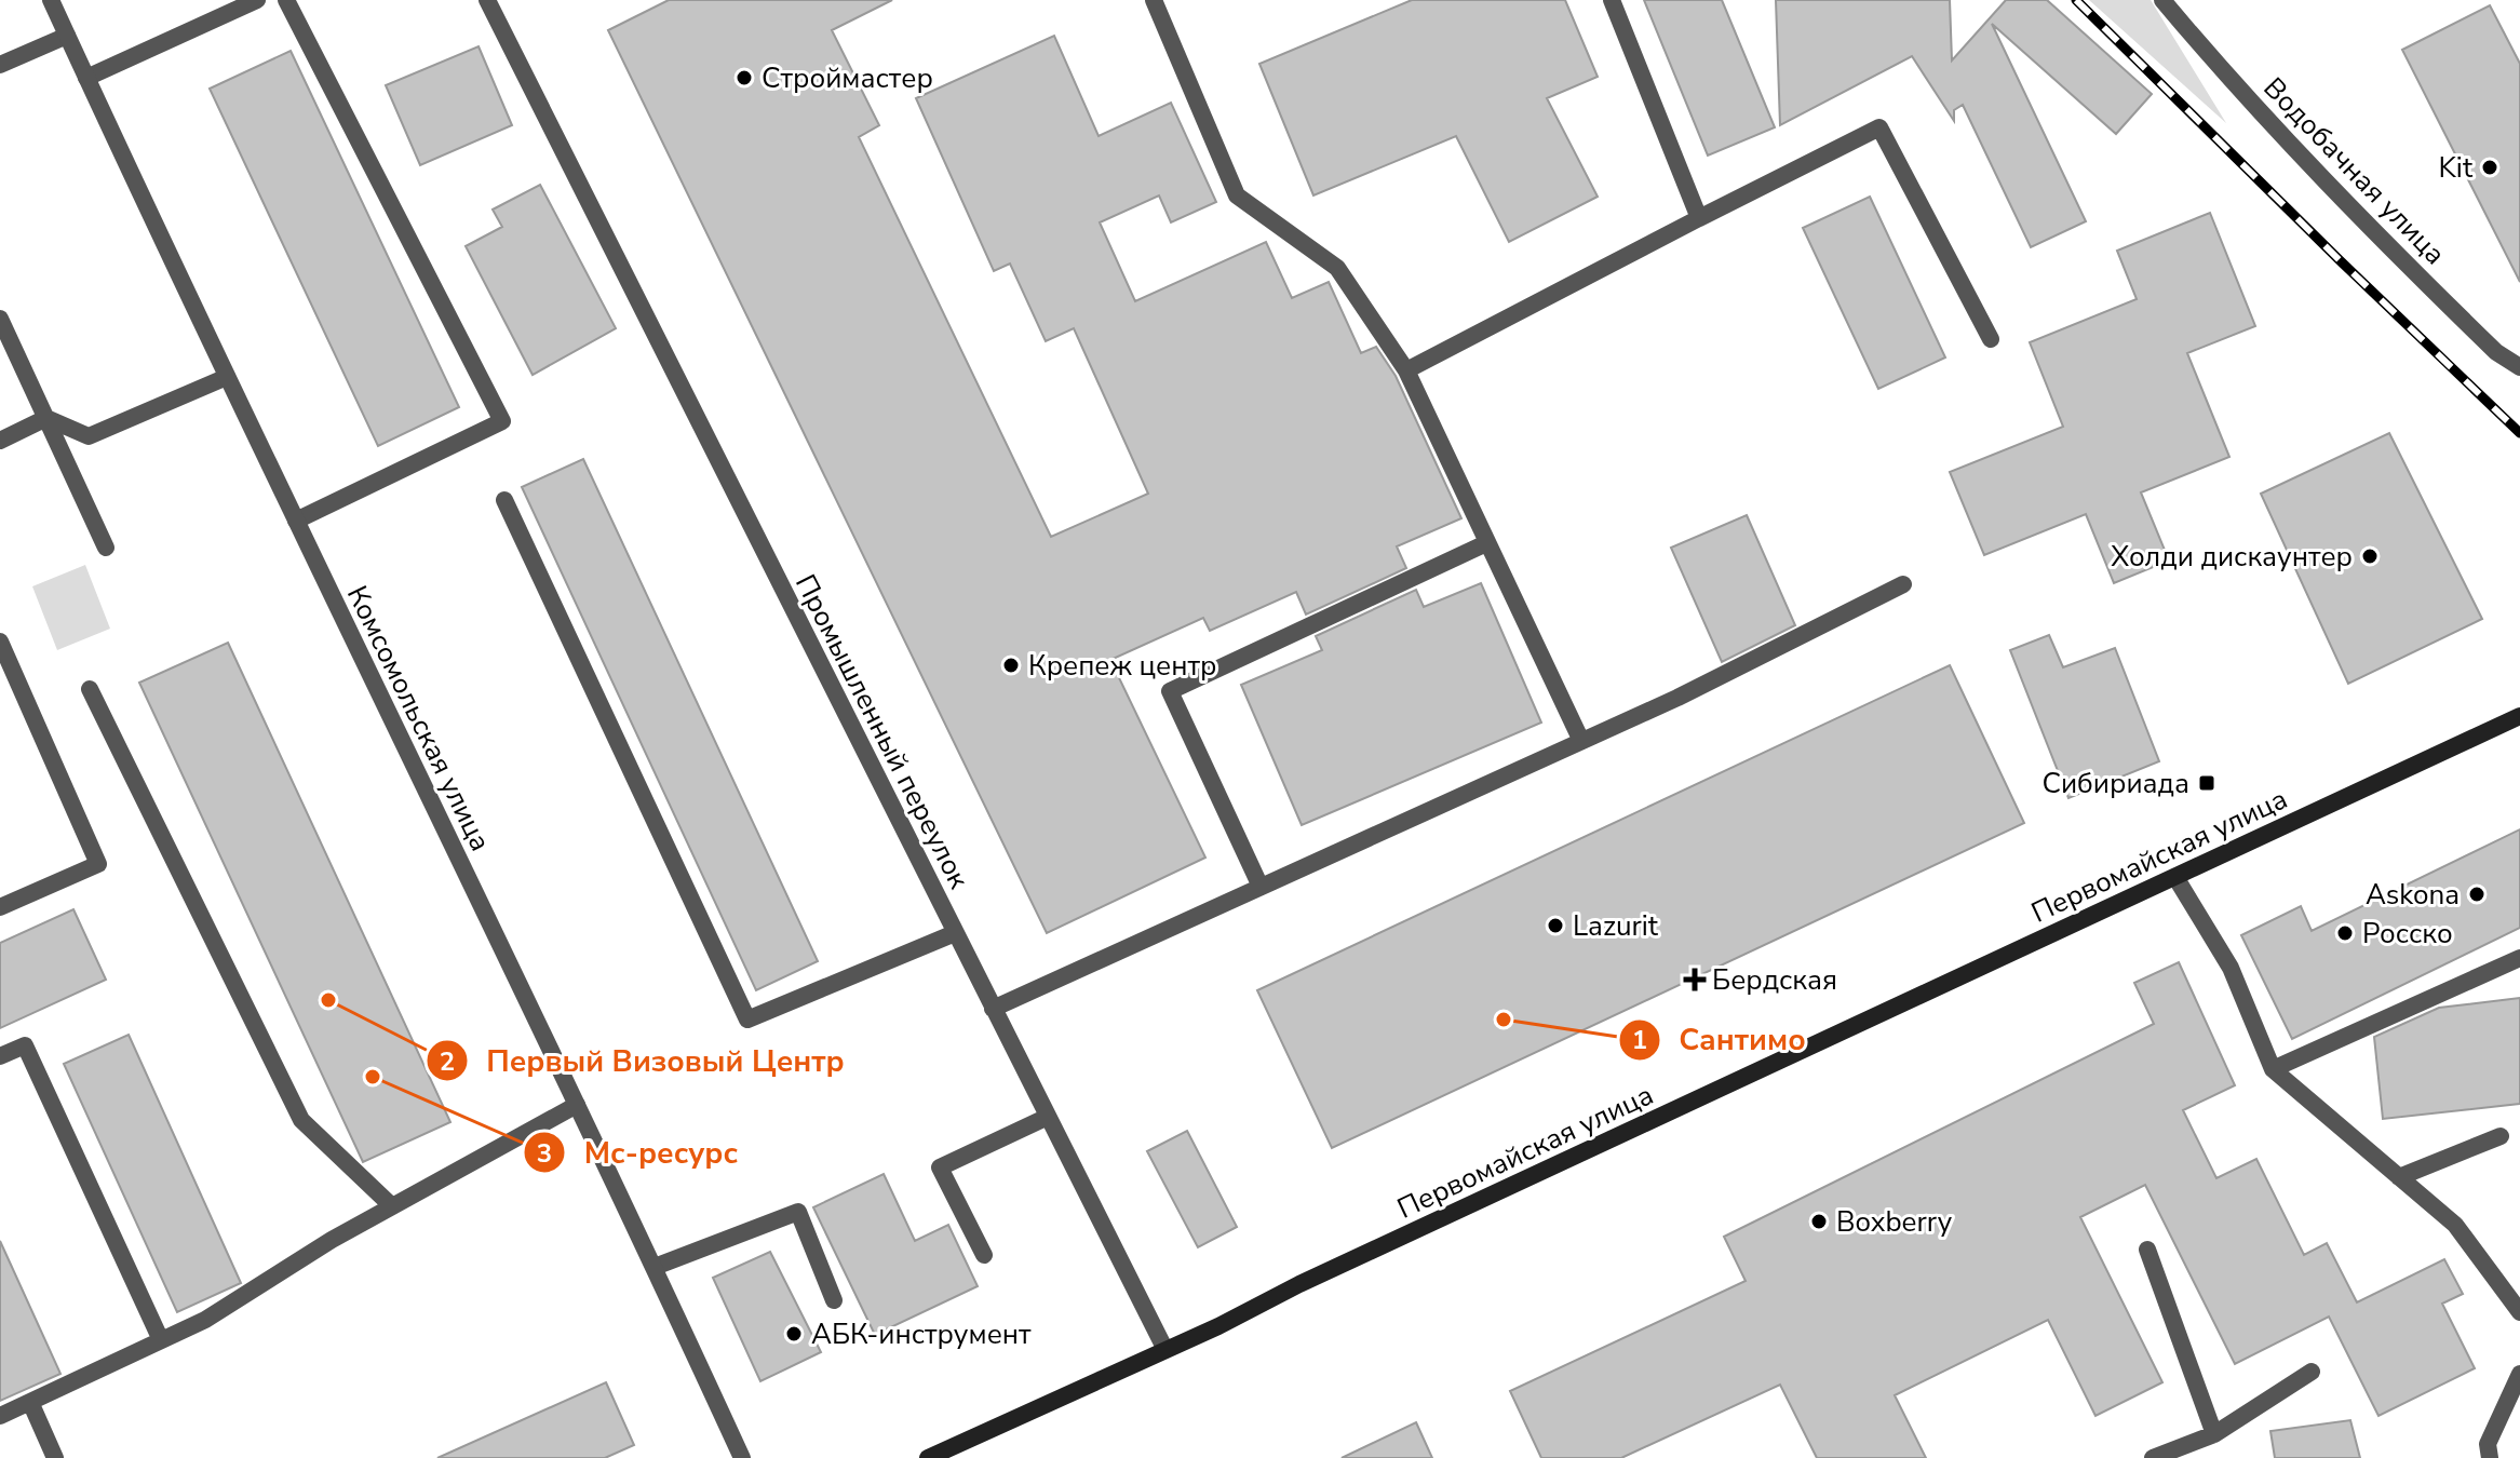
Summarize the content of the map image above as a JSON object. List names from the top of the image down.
{
  "streets": {
    "main road": ["Первомайская улица"],
    "street": ["Водобачная улица", "Комсомольская улица", "Промышленный переулок"]
  },
  "crossings": [
    ["Промышленный переулок", "Первомайская улица"]
  ],
  "places": {
    "other": [
      "Строймастер",
      "Kit",
      "Холди дискаунтер",
      "Крепеж центр",
      "Askona",
      "Lazurit",
      "Росско",
      "Первый Визовый Центр",
      "Сантимо",
      "Мс-ресурс",
      "Boxberry",
      "АБК-инструмент"
    ],
    "transit": ["Сибириада"],
    "health": ["Бердская"]
  }
}
